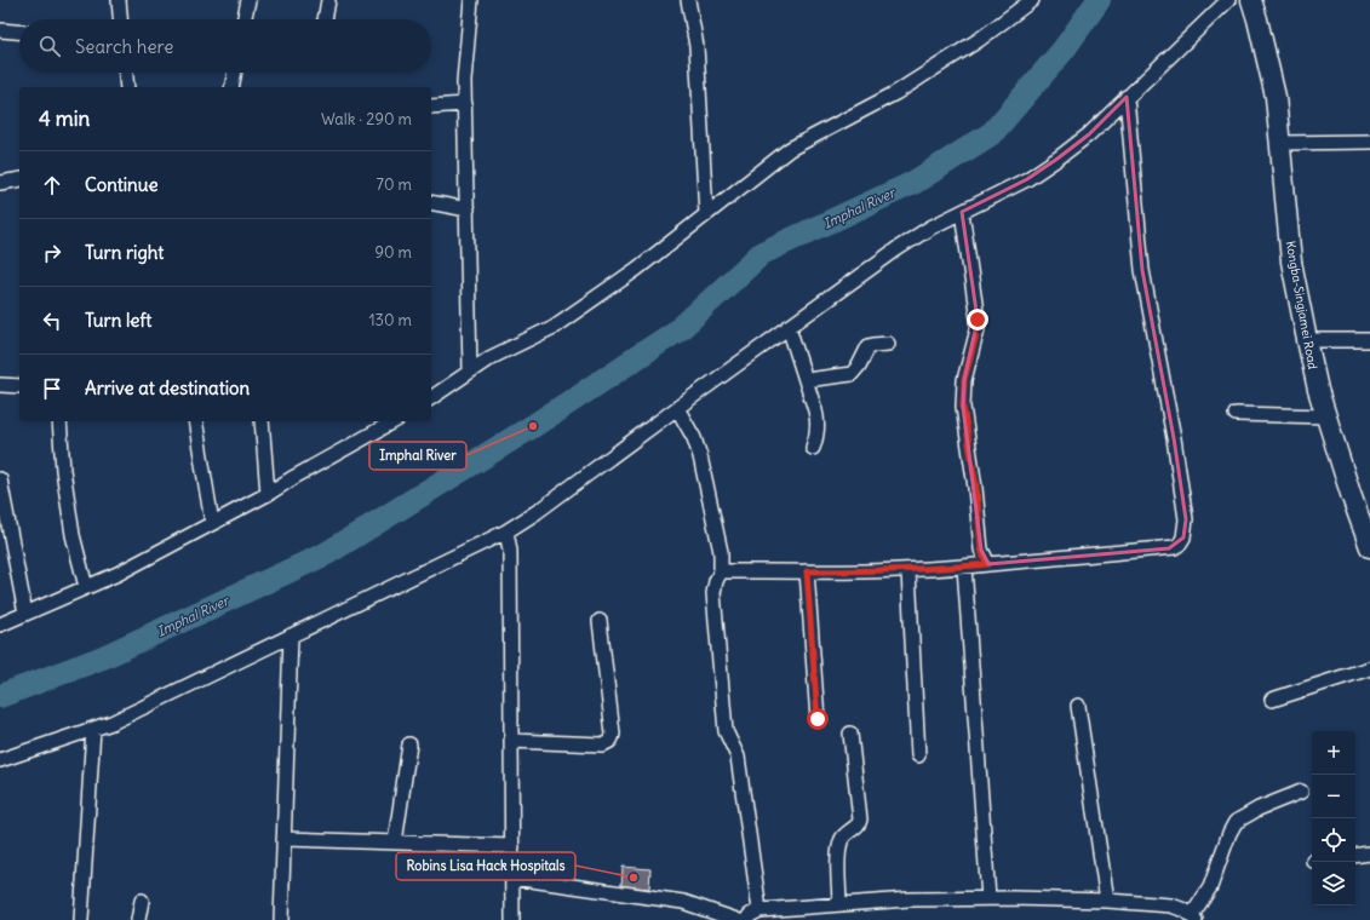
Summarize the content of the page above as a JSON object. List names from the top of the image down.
{
  "streets": {
    "street": ["Kongba-Singjamei Road"]
  },
  "water": ["Imphal River"],
  "places": ["Imphal River", "Robins Lisa Hack Hospitals"],
  "page": {
    "search": "Search here",
    "heading": ["4 min", "Walk · 290 m"],
    "list": [
      ["Continue", "70 m"],
      ["Turn right", "90 m"],
      ["Turn left", "130 m"],
      "Arrive at destination"
    ],
    "map_buttons": ["+", "−"]
  }
}
